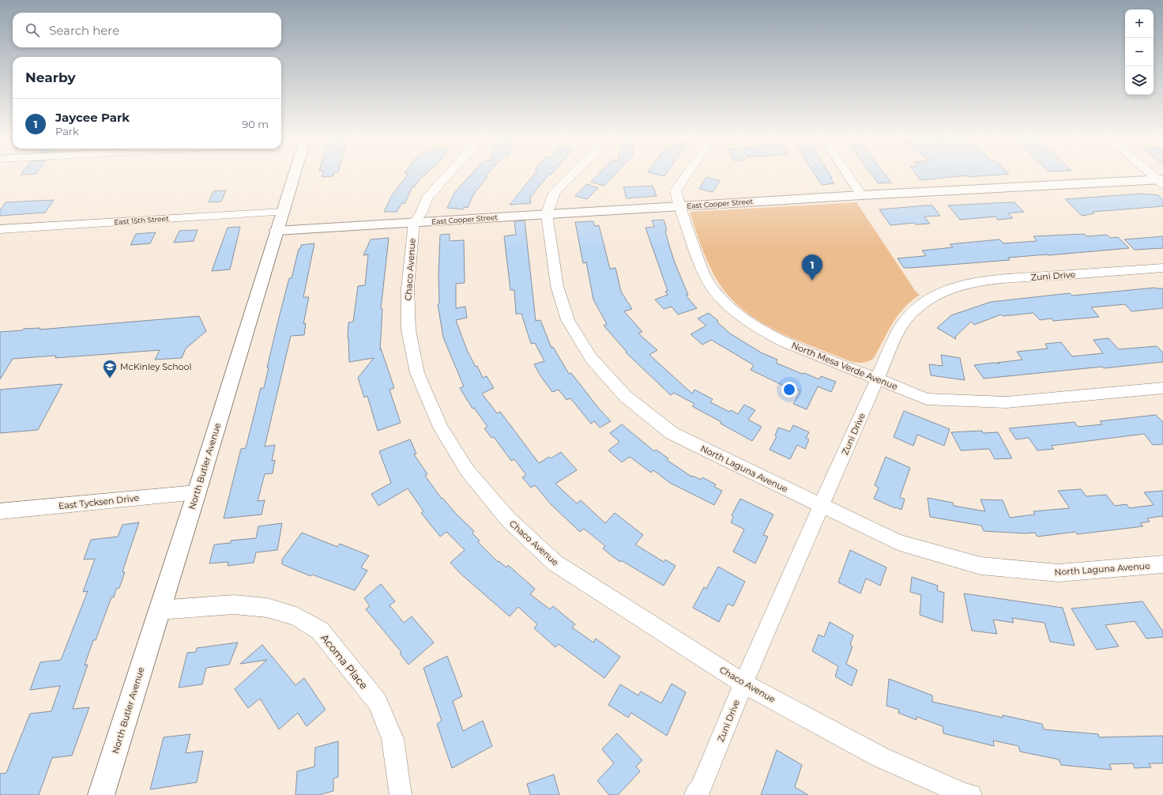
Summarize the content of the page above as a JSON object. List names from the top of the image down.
{
  "streets": {
    "street": [
      "East Cooper Street",
      "East 15th Street",
      "Chaco Avenue",
      "Zuni Drive",
      "North Mesa Verde Avenue",
      "North Butler Avenue",
      "North Laguna Avenue",
      "East Tycksen Drive",
      "Acoma Place"
    ]
  },
  "crossings": [
    ["East Cooper Street", "Chaco Avenue"],
    ["East Cooper Street", "North Mesa Verde Avenue"],
    ["East Cooper Street", "North Butler Avenue"],
    ["East Cooper Street", "North Laguna Avenue"],
    ["East 15th Street", "North Butler Avenue"],
    ["Chaco Avenue", "Zuni Drive"],
    ["Zuni Drive", "North Mesa Verde Avenue"],
    ["Zuni Drive", "North Laguna Avenue"],
    ["North Butler Avenue", "East Tycksen Drive"],
    ["North Butler Avenue", "Acoma Place"]
  ],
  "places": {
    "school or university": ["McKinley School"]
  },
  "page": {
    "map_buttons": ["+", "−"],
    "search": "Search here",
    "heading": "Nearby",
    "list": [
      {
        "mark": "1",
        "name": "Jaycee Park",
        "note": "Park",
        "value": "90 m"
      }
    ],
    "pins": "1"
  }
}
